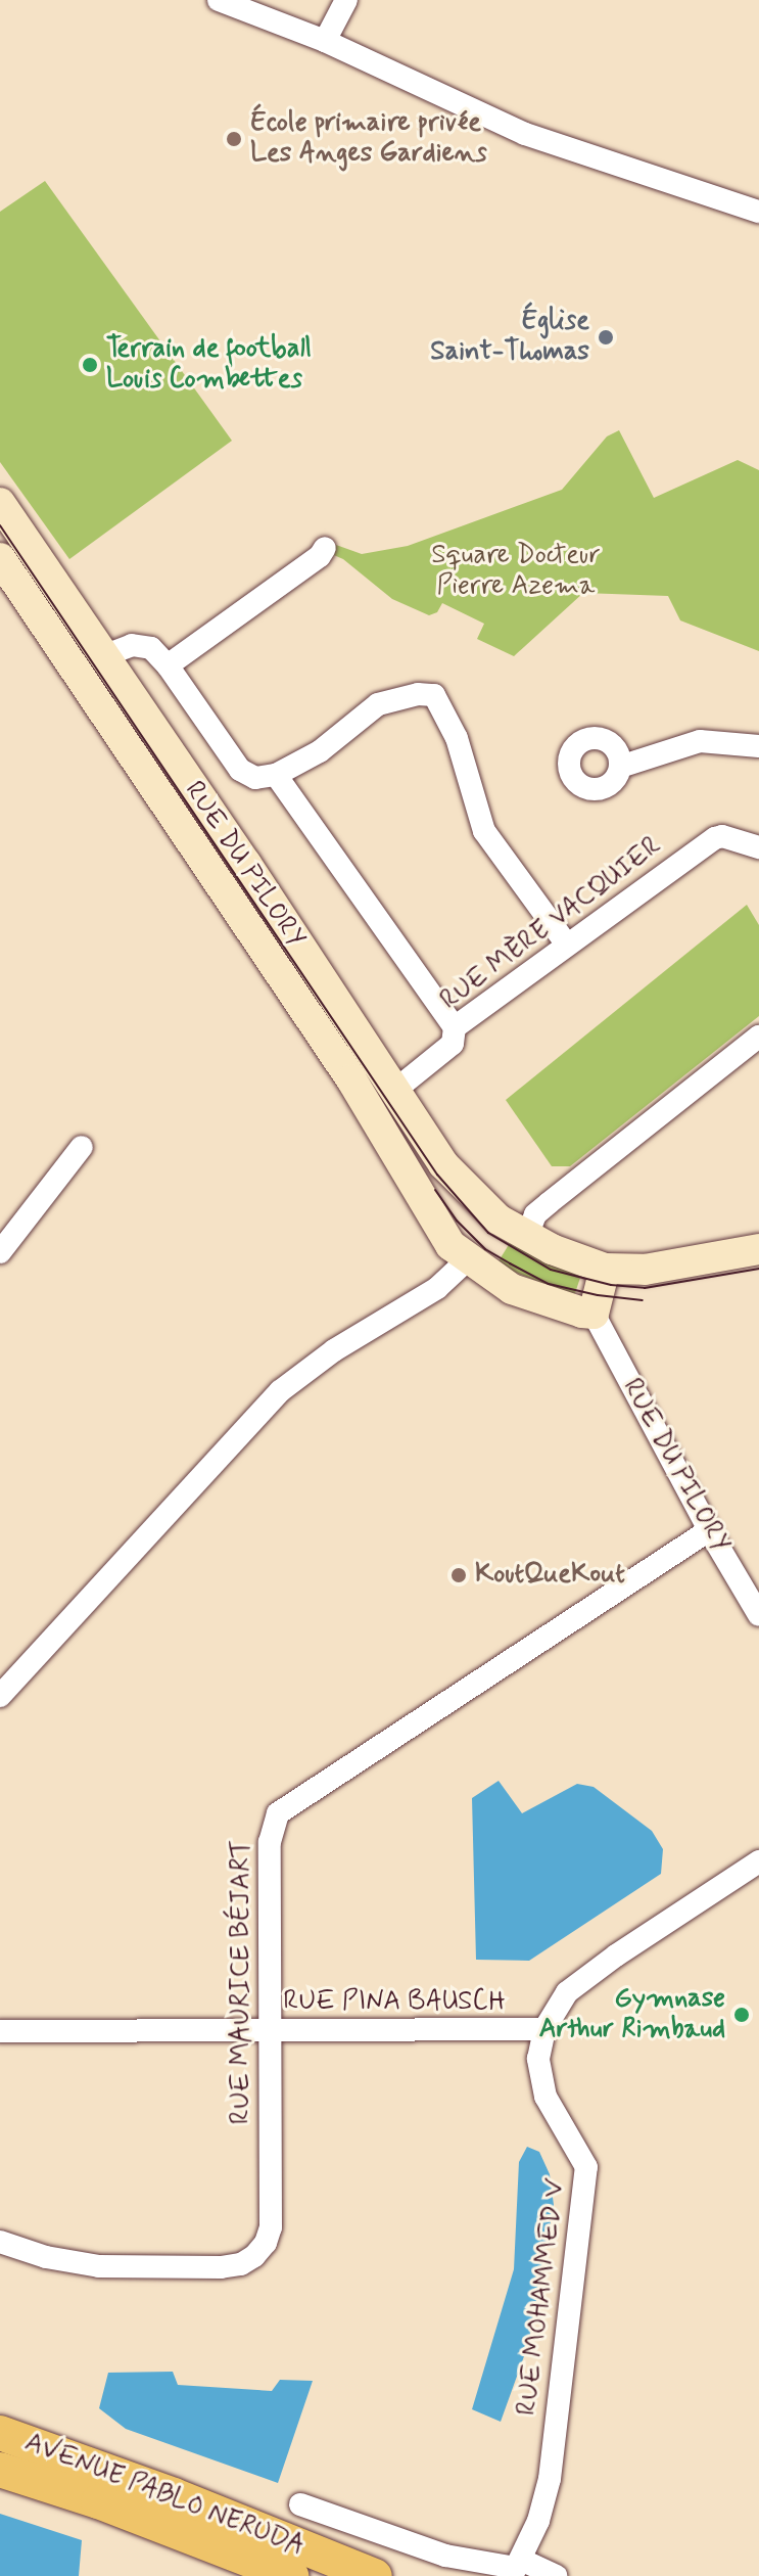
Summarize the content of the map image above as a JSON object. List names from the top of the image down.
{
  "streets": {
    "main road": ["RUE DU PILORY", "AVENUE PABLO NERUDA"],
    "street": [
      "RUE MÈRE VACQUIER",
      "RUE MAURICE BÉJART",
      "RUE PINA BAUSCH",
      "RUE MOHAMMED V"
    ]
  },
  "crossings": [
    ["RUE DU PILORY", "RUE MÈRE VACQUIER"],
    ["RUE DU PILORY", "RUE MAURICE BÉJART"],
    ["RUE MAURICE BÉJART", "RUE PINA BAUSCH"],
    ["RUE PINA BAUSCH", "RUE MOHAMMED V"]
  ],
  "parks": ["Square Docteur Pierre Azema"],
  "places": [
    "École primaire privée Les Anges Gardiens",
    "Église Saint-Thomas",
    "Terrain de football Louis Combettes",
    "KoutQueKout",
    "Gymnase Arthur Rimbaud"
  ]
}
